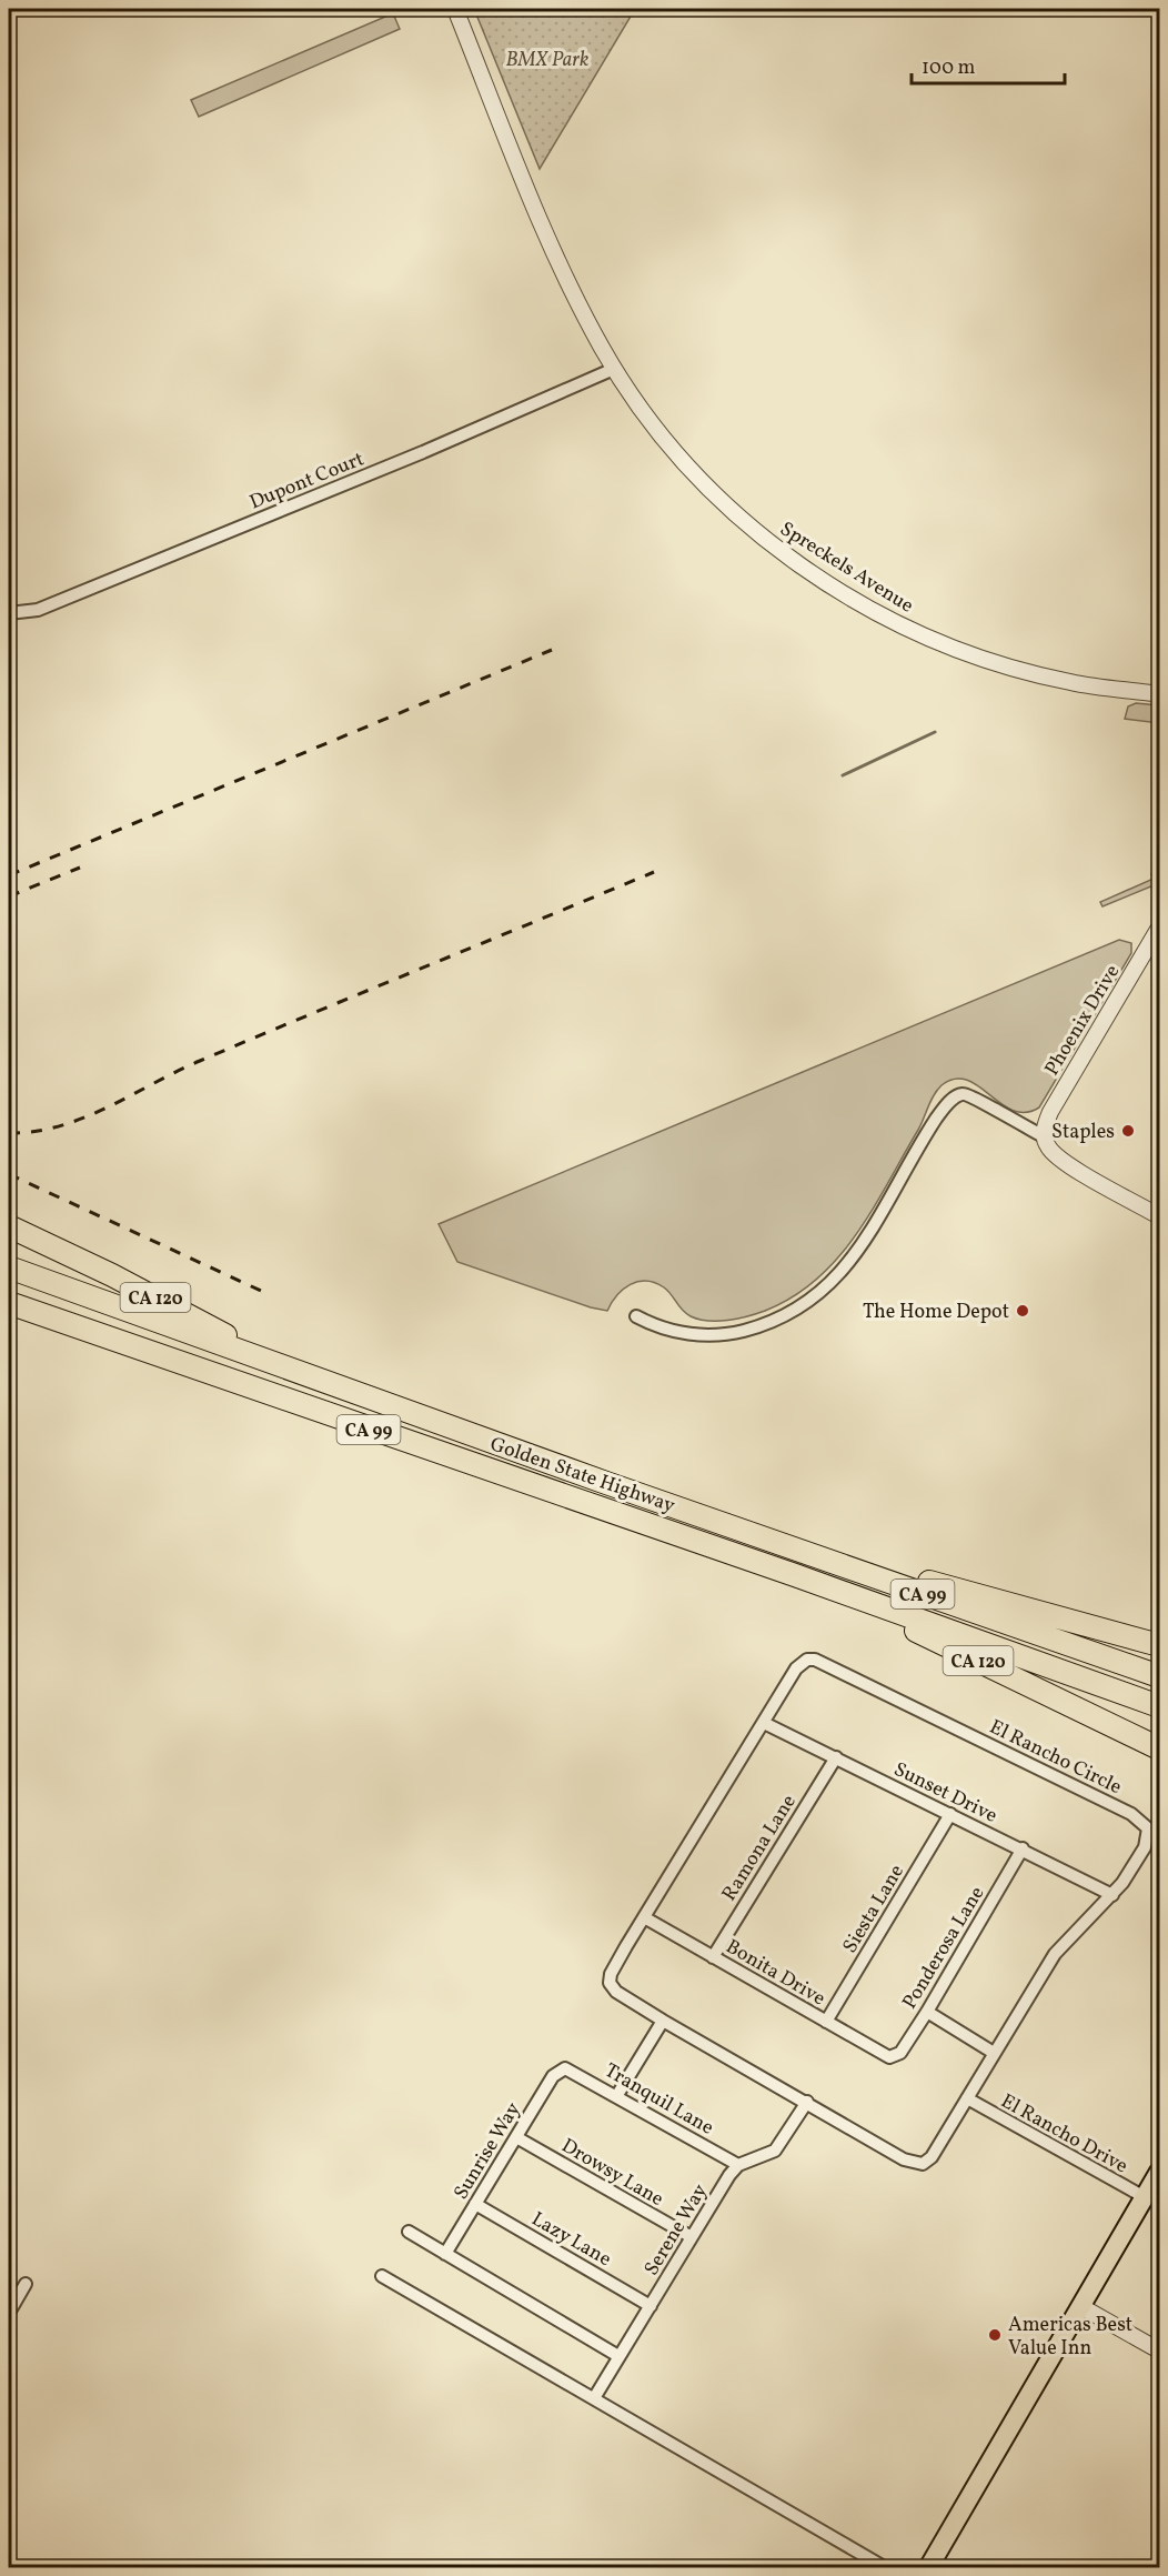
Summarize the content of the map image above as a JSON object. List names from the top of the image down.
{
  "streets": {
    "highway": ["CA 120", "CA 99", "Golden State Highway"],
    "street": [
      "Dupont Court",
      "Spreckels Avenue",
      "Phoenix Drive",
      "El Rancho Circle",
      "Sunset Drive",
      "Ramona Lane",
      "Siesta Lane",
      "Ponderosa Lane",
      "Bonita Drive",
      "Tranquil Lane",
      "El Rancho Drive",
      "Sunrise Way",
      "Drowsy Lane",
      "Serene Way",
      "Lazy Lane"
    ]
  },
  "crossings": [
    ["Dupont Court", "Spreckels Avenue"],
    ["CA 120", "Golden State Highway"],
    ["El Rancho Circle", "Sunset Drive"],
    ["El Rancho Circle", "Bonita Drive"],
    ["El Rancho Circle", "El Rancho Drive"],
    ["Sunset Drive", "Ramona Lane"],
    ["Sunset Drive", "Siesta Lane"],
    ["Sunset Drive", "Ponderosa Lane"],
    ["Ramona Lane", "Bonita Drive"],
    ["Siesta Lane", "Bonita Drive"],
    ["Ponderosa Lane", "Bonita Drive"],
    ["Tranquil Lane", "Sunrise Way"],
    ["Tranquil Lane", "Serene Way"],
    ["Sunrise Way", "Drowsy Lane"],
    ["Sunrise Way", "Lazy Lane"],
    ["Drowsy Lane", "Serene Way"],
    ["Serene Way", "Lazy Lane"]
  ],
  "parks": ["BMX Park"],
  "places": ["Staples", "The Home Depot", "Americas Best Value Inn"],
  "scale_bar": "100 m"
}
